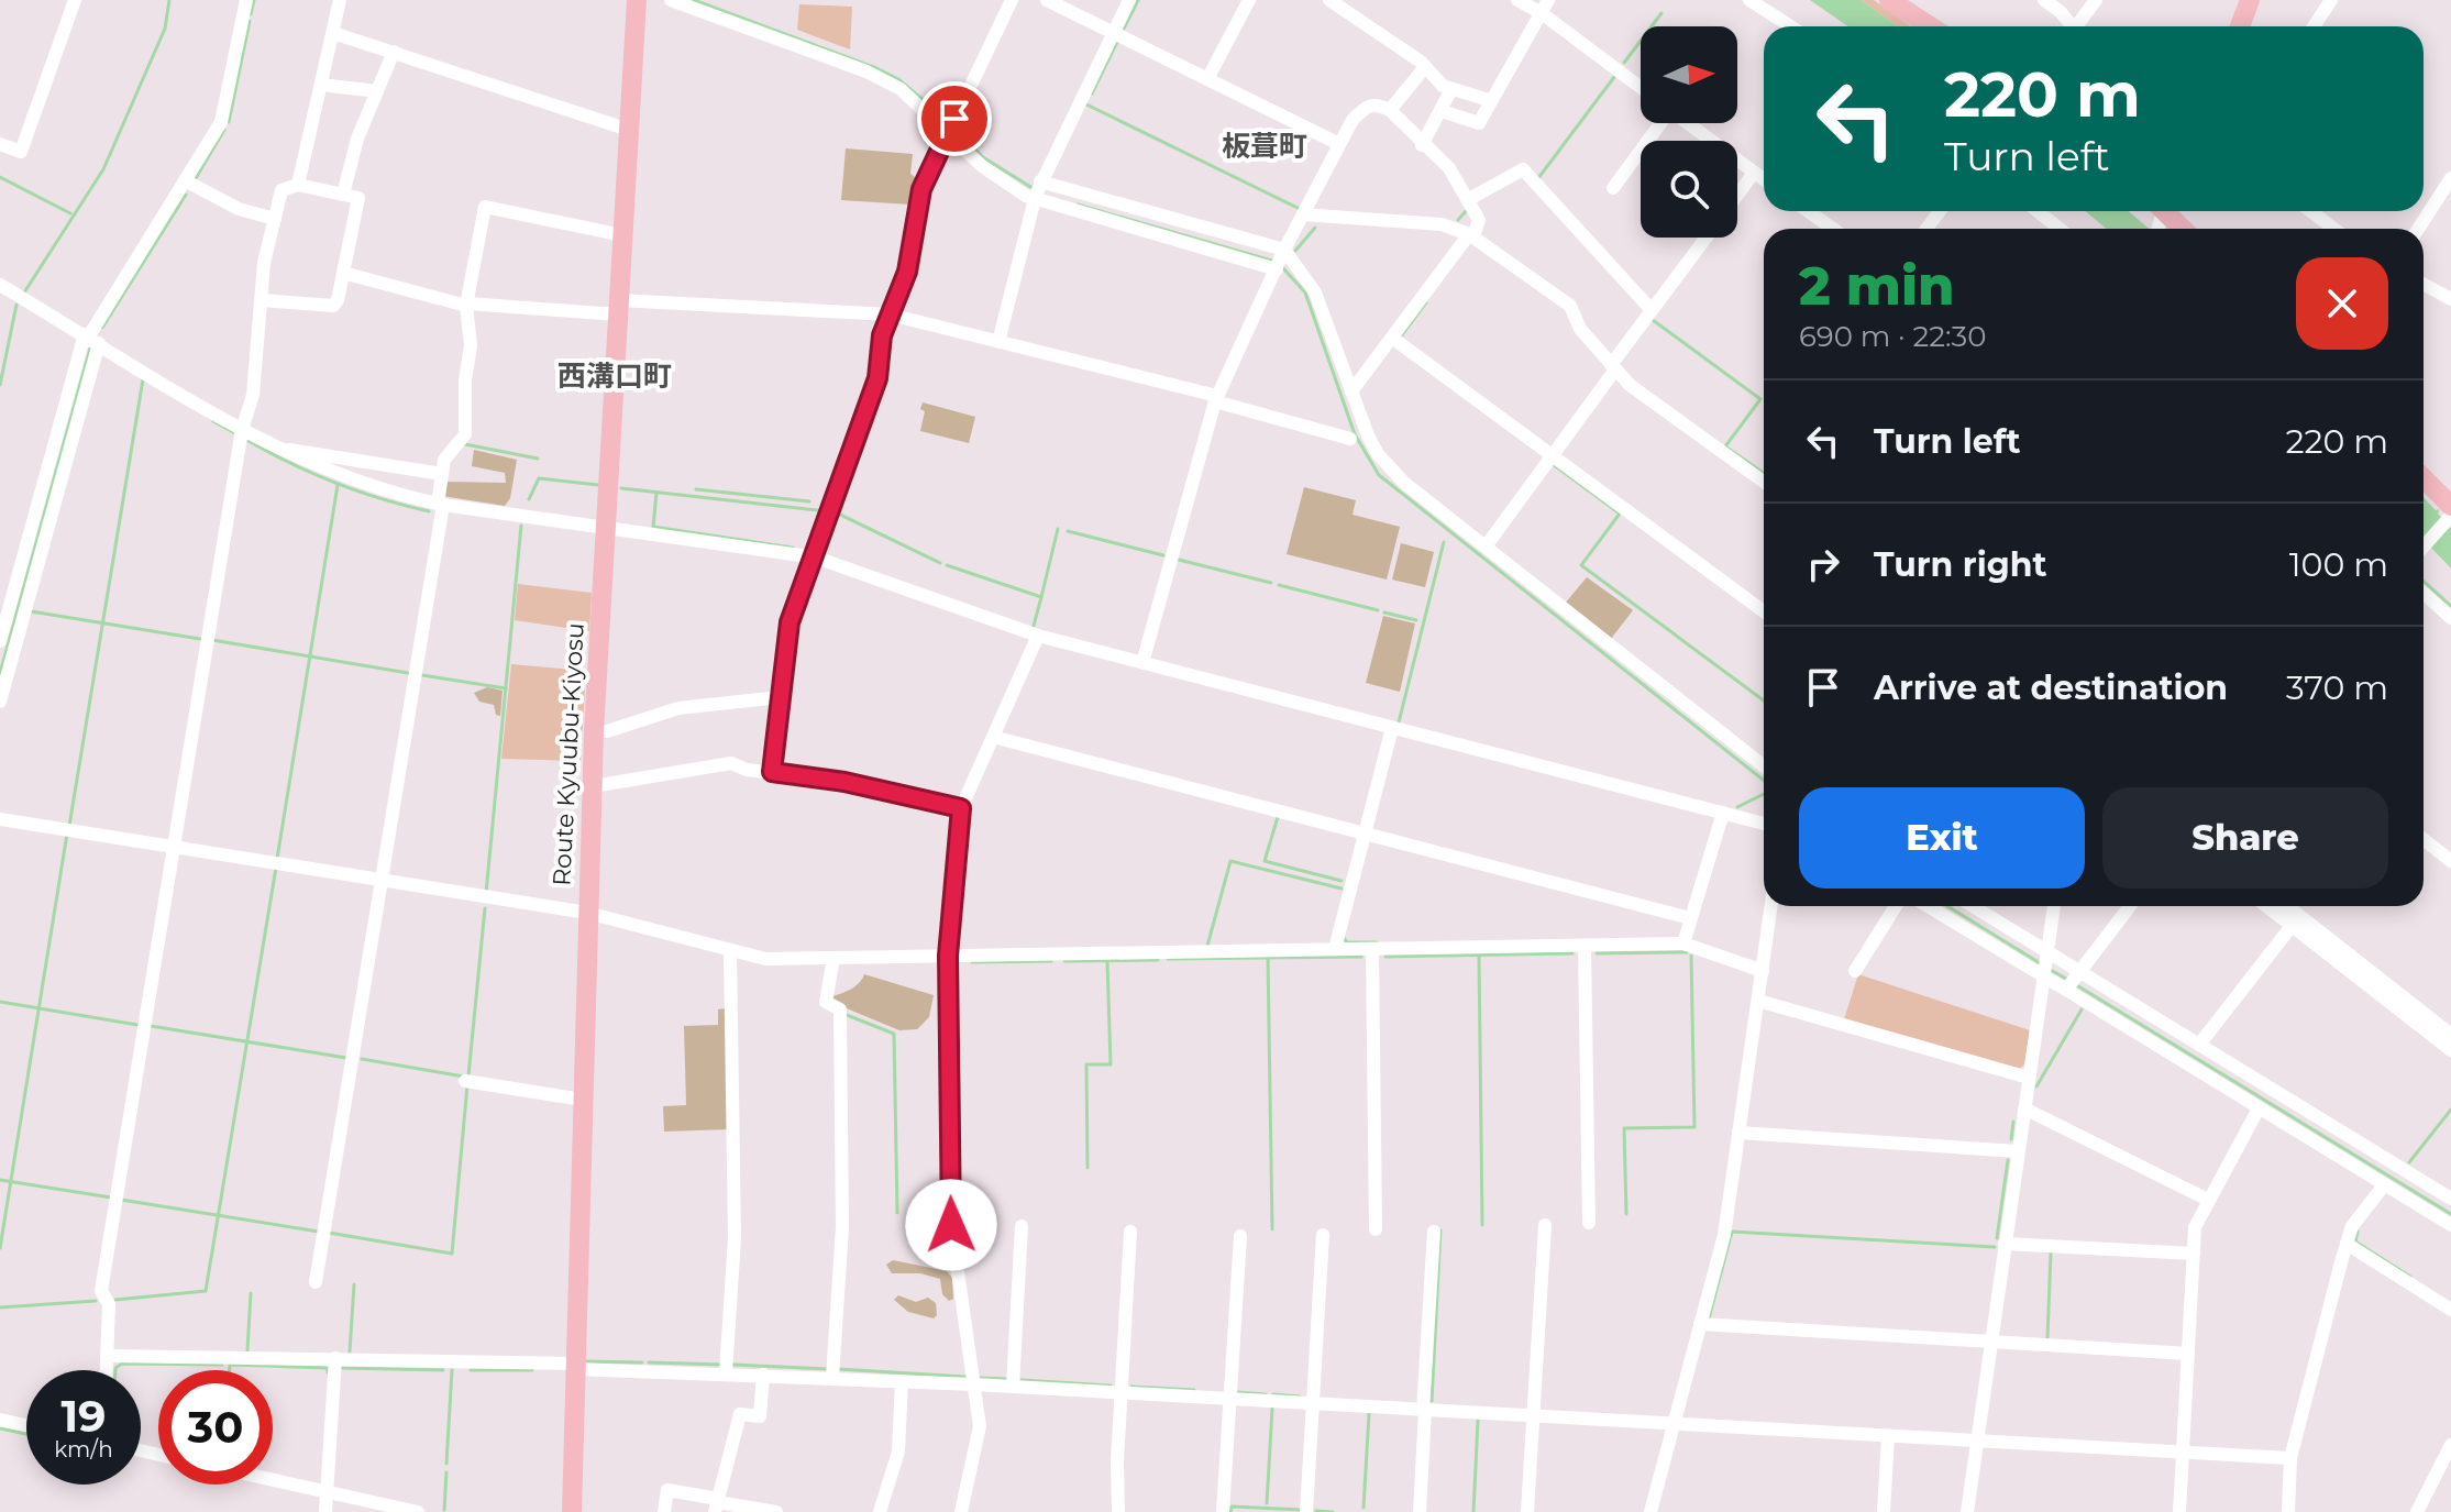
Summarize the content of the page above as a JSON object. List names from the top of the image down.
{
  "streets": {
    "main road": ["Route Kyuubu-Kiyosu"]
  },
  "districts": ["板葺町", "西溝口町"],
  "north": "right",
  "page": {
    "turn": ["220 m", "Turn left"],
    "heading": ["2 min", "690 m · 22:30"],
    "list": [
      {
        "name": "Turn left",
        "value": "220 m"
      },
      {
        "name": "Turn right",
        "value": "100 m"
      },
      {
        "name": "Arrive at destination",
        "value": "370 m"
      }
    ],
    "buttons": ["Exit", "Share"],
    "speed": "19 km/h",
    "limit": "30"
  }
}
